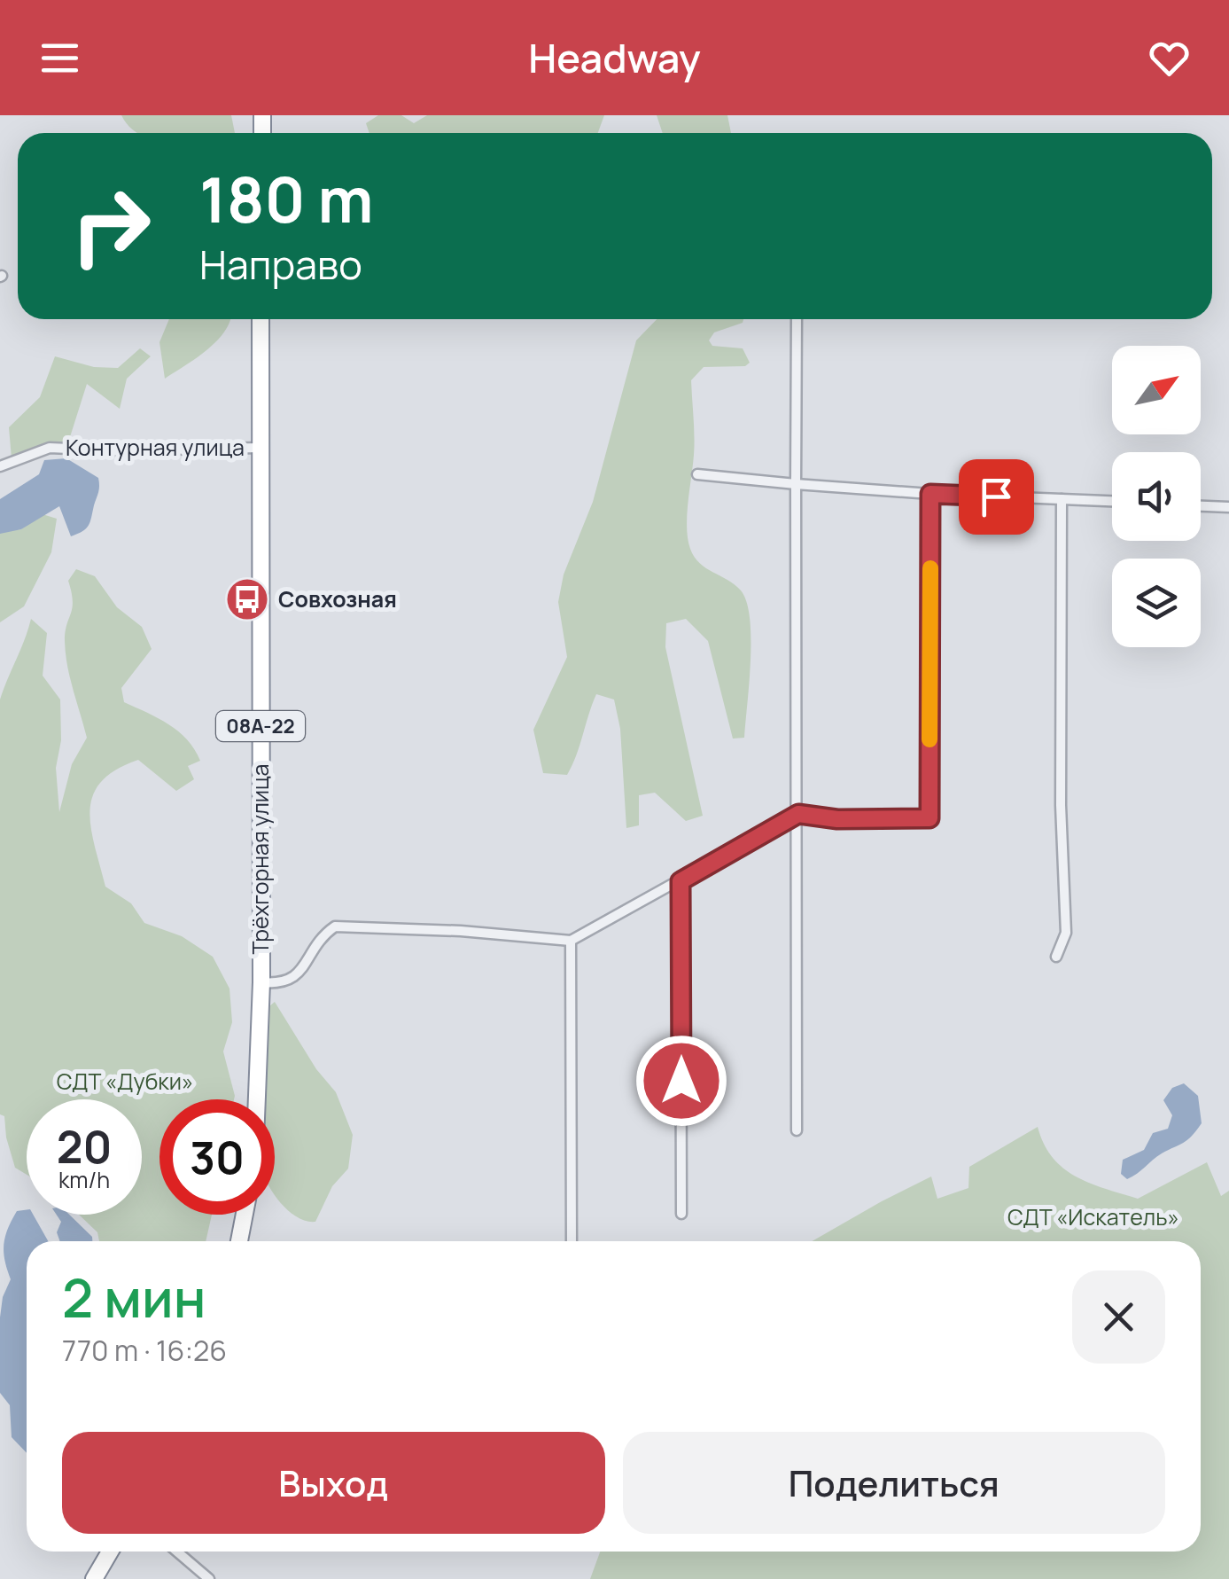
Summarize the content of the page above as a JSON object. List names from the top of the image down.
{
  "streets": {
    "highway": ["08А-22", "Трёхгорная улица"],
    "street": ["Контурная улица"]
  },
  "crossings": [
    ["Контурная улица", "Трёхгорная улица"]
  ],
  "parks": ["СДТ «Дубки»", "СДТ «Искатель»"],
  "places": {
    "bus stop": ["Совхозная"]
  },
  "north": "top right",
  "page": {
    "header": "Headway",
    "turn": ["180 m", "Направо"],
    "speed": "20 km/h",
    "limit": "30",
    "heading": ["2 мин", "770 m · 16:26"],
    "buttons": ["Выход", "Поделиться"]
  }
}
